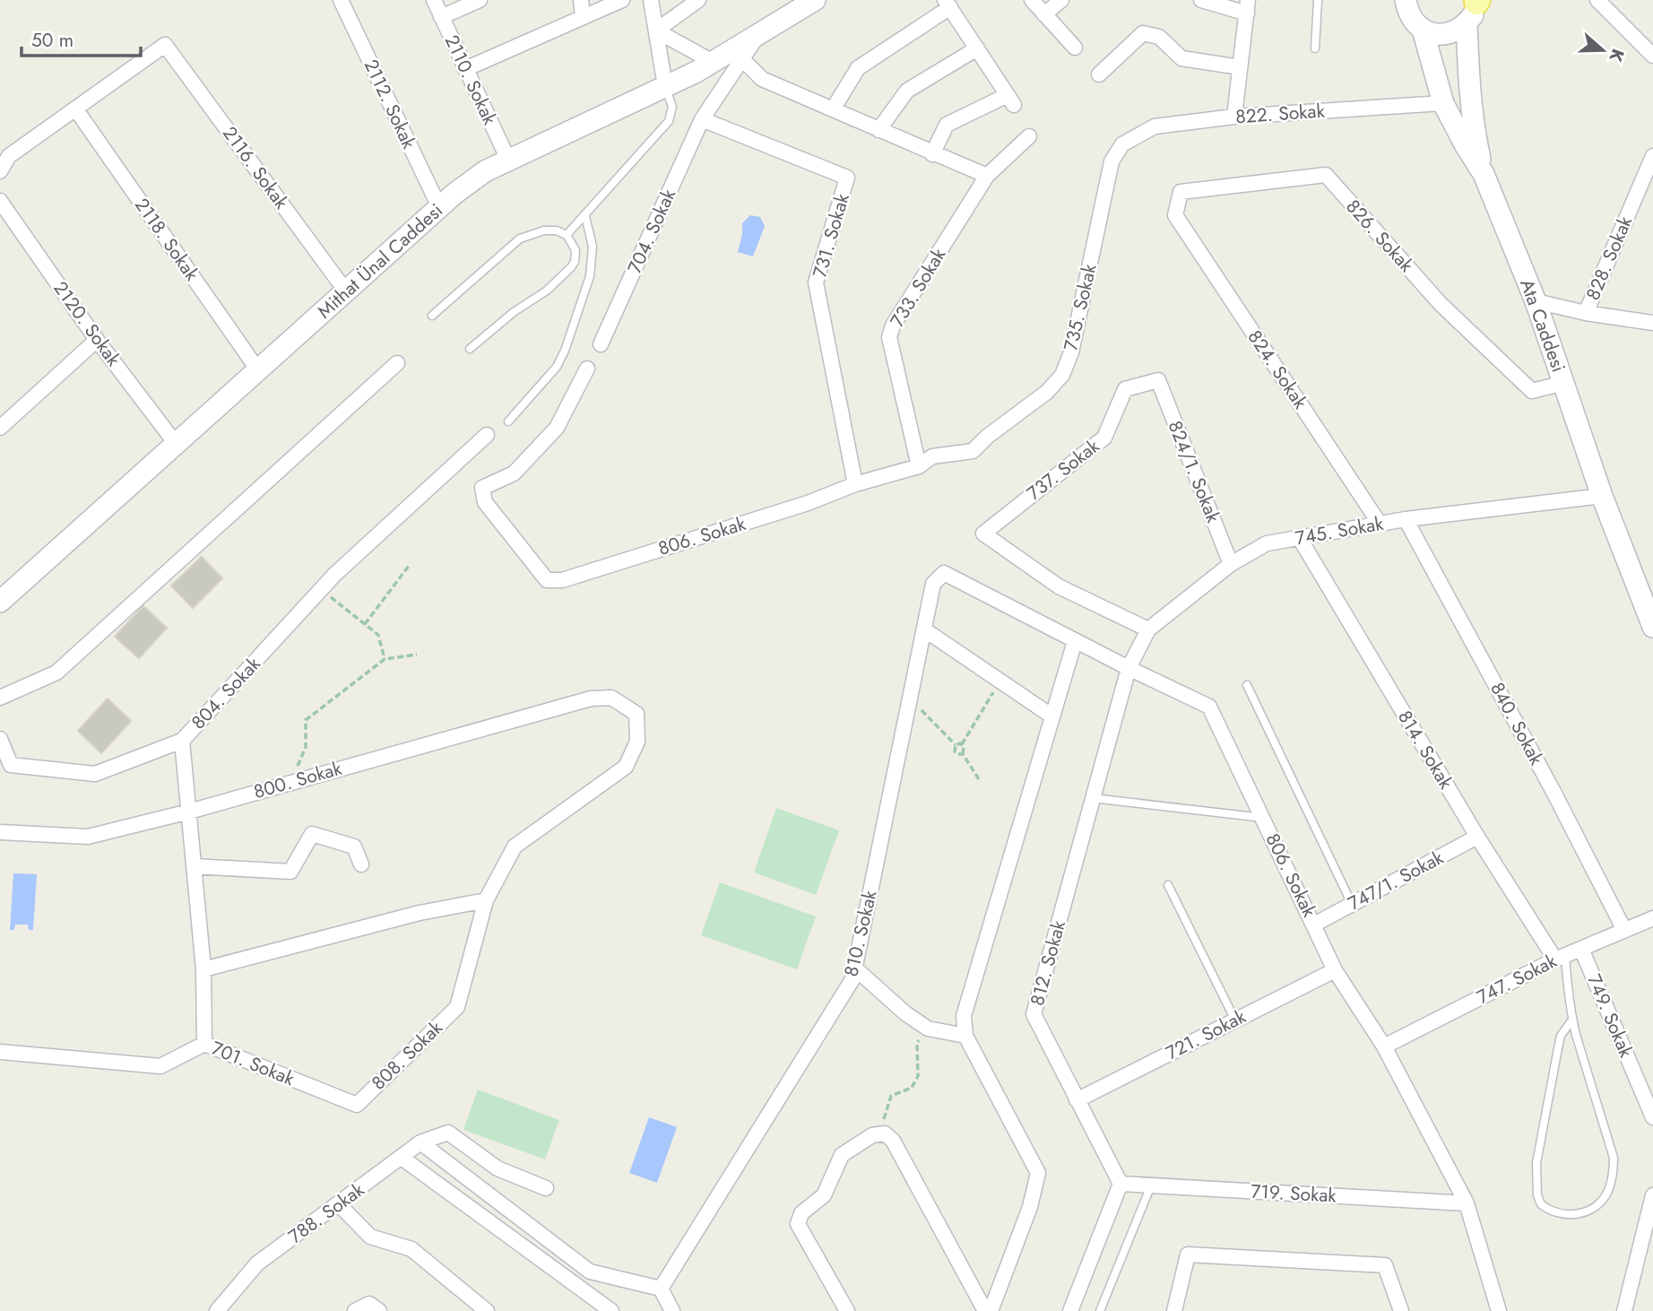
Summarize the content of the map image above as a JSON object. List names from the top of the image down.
{
  "streets": {
    "main road": ["Mithat Ünal Caddesi", "Ata Caddesi"],
    "street": [
      "2110. Sokak",
      "2112. Sokak",
      "822. Sokak",
      "2116. Sokak",
      "704. Sokak",
      "731. Sokak",
      "826. Sokak",
      "2118. Sokak",
      "828. Sokak",
      "733. Sokak",
      "735. Sokak",
      "2120. Sokak",
      "824. Sokak",
      "737. Sokak",
      "824/1. Sokak",
      "745. Sokak",
      "806. Sokak",
      "804. Sokak",
      "840. Sokak",
      "814. Sokak",
      "800. Sokak",
      "747/1. Sokak",
      "810. Sokak",
      "812. Sokak",
      "747. Sokak",
      "749. Sokak",
      "721. Sokak",
      "808. Sokak",
      "701. Sokak",
      "719. Sokak",
      "788. Sokak"
    ]
  },
  "crossings": [
    ["2110. Sokak", "Mithat Ünal Caddesi"],
    ["2112. Sokak", "Mithat Ünal Caddesi"],
    ["822. Sokak", "735. Sokak"],
    ["822. Sokak", "Ata Caddesi"],
    ["2116. Sokak", "2118. Sokak"],
    ["2116. Sokak", "Mithat Ünal Caddesi"],
    ["704. Sokak", "731. Sokak"],
    ["704. Sokak", "Mithat Ünal Caddesi"],
    ["731. Sokak", "735. Sokak"],
    ["731. Sokak", "806. Sokak"],
    ["826. Sokak", "Ata Caddesi"],
    ["826. Sokak", "824. Sokak"],
    ["2118. Sokak", "Mithat Ünal Caddesi"],
    ["828. Sokak", "Ata Caddesi"],
    ["Mithat Ünal Caddesi", "2120. Sokak"],
    ["733. Sokak", "735. Sokak"],
    ["735. Sokak", "806. Sokak"],
    ["Ata Caddesi", "745. Sokak"],
    ["824. Sokak", "745. Sokak"],
    ["737. Sokak", "824/1. Sokak"],
    ["737. Sokak", "745. Sokak"],
    ["824/1. Sokak", "745. Sokak"],
    ["745. Sokak", "806. Sokak"],
    ["745. Sokak", "840. Sokak"],
    ["745. Sokak", "814. Sokak"],
    ["745. Sokak", "812. Sokak"],
    ["806. Sokak", "747/1. Sokak"],
    ["806. Sokak", "810. Sokak"],
    ["806. Sokak", "812. Sokak"],
    ["806. Sokak", "747. Sokak"],
    ["806. Sokak", "721. Sokak"],
    ["806. Sokak", "719. Sokak"],
    ["804. Sokak", "800. Sokak"],
    ["804. Sokak", "701. Sokak"],
    ["840. Sokak", "747. Sokak"],
    ["814. Sokak", "747/1. Sokak"],
    ["814. Sokak", "747. Sokak"],
    ["800. Sokak", "808. Sokak"],
    ["812. Sokak", "721. Sokak"],
    ["812. Sokak", "719. Sokak"],
    ["747. Sokak", "749. Sokak"],
    ["808. Sokak", "701. Sokak"]
  ],
  "scale_bar": "50 m",
  "north": "right"
}
